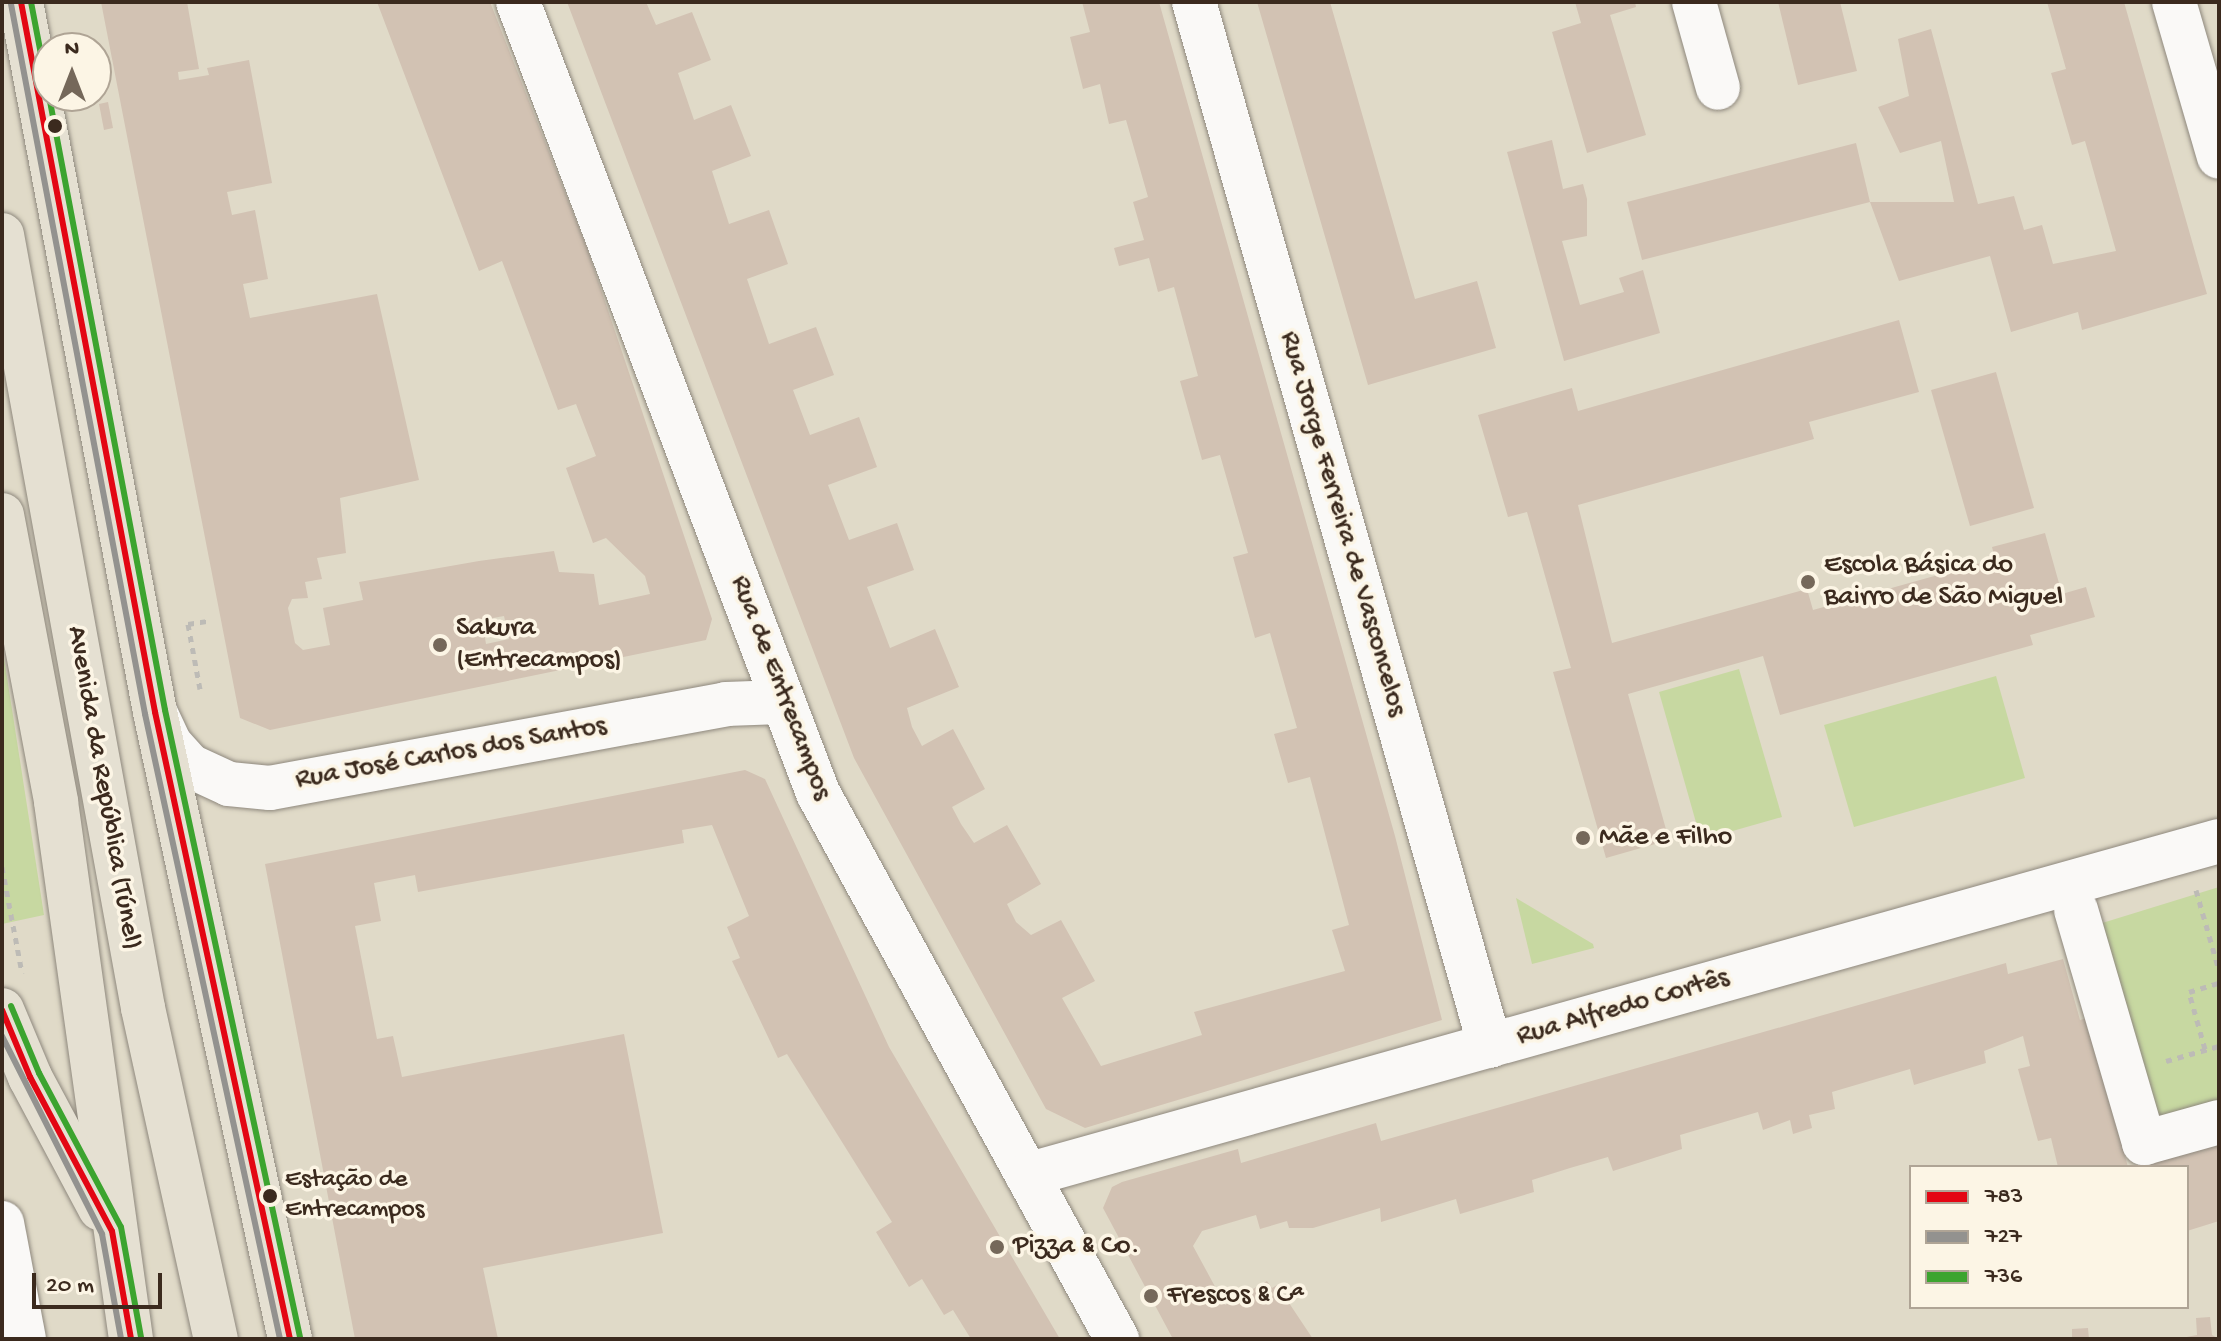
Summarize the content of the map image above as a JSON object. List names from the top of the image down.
{
  "streets": {
    "main road": ["Avenida da República (Túnel)"],
    "street": [
      "Rua Jorge Ferreira de Vasconcelos",
      "Rua de Entrecampos",
      "Rua José Carlos dos Santos",
      "Rua Alfredo Cortês"
    ]
  },
  "crossings": [
    ["Rua Jorge Ferreira de Vasconcelos", "Rua Alfredo Cortês"],
    ["Rua de Entrecampos", "Rua José Carlos dos Santos"],
    ["Rua de Entrecampos", "Rua Alfredo Cortês"]
  ],
  "places": [
    "Escola Básica do Bairro de São Miguel",
    "Sakura (Entrecampos)",
    "Mãe e Filho",
    "Estação de Entrecampos",
    "Pizza & Co.",
    "Frescos & Cª"
  ],
  "lines": ["transit line 783", "transit line 736", "transit line 727"],
  "legend": ["783", "727", "736"],
  "scale_bar": "20 m",
  "north": "top"
}
